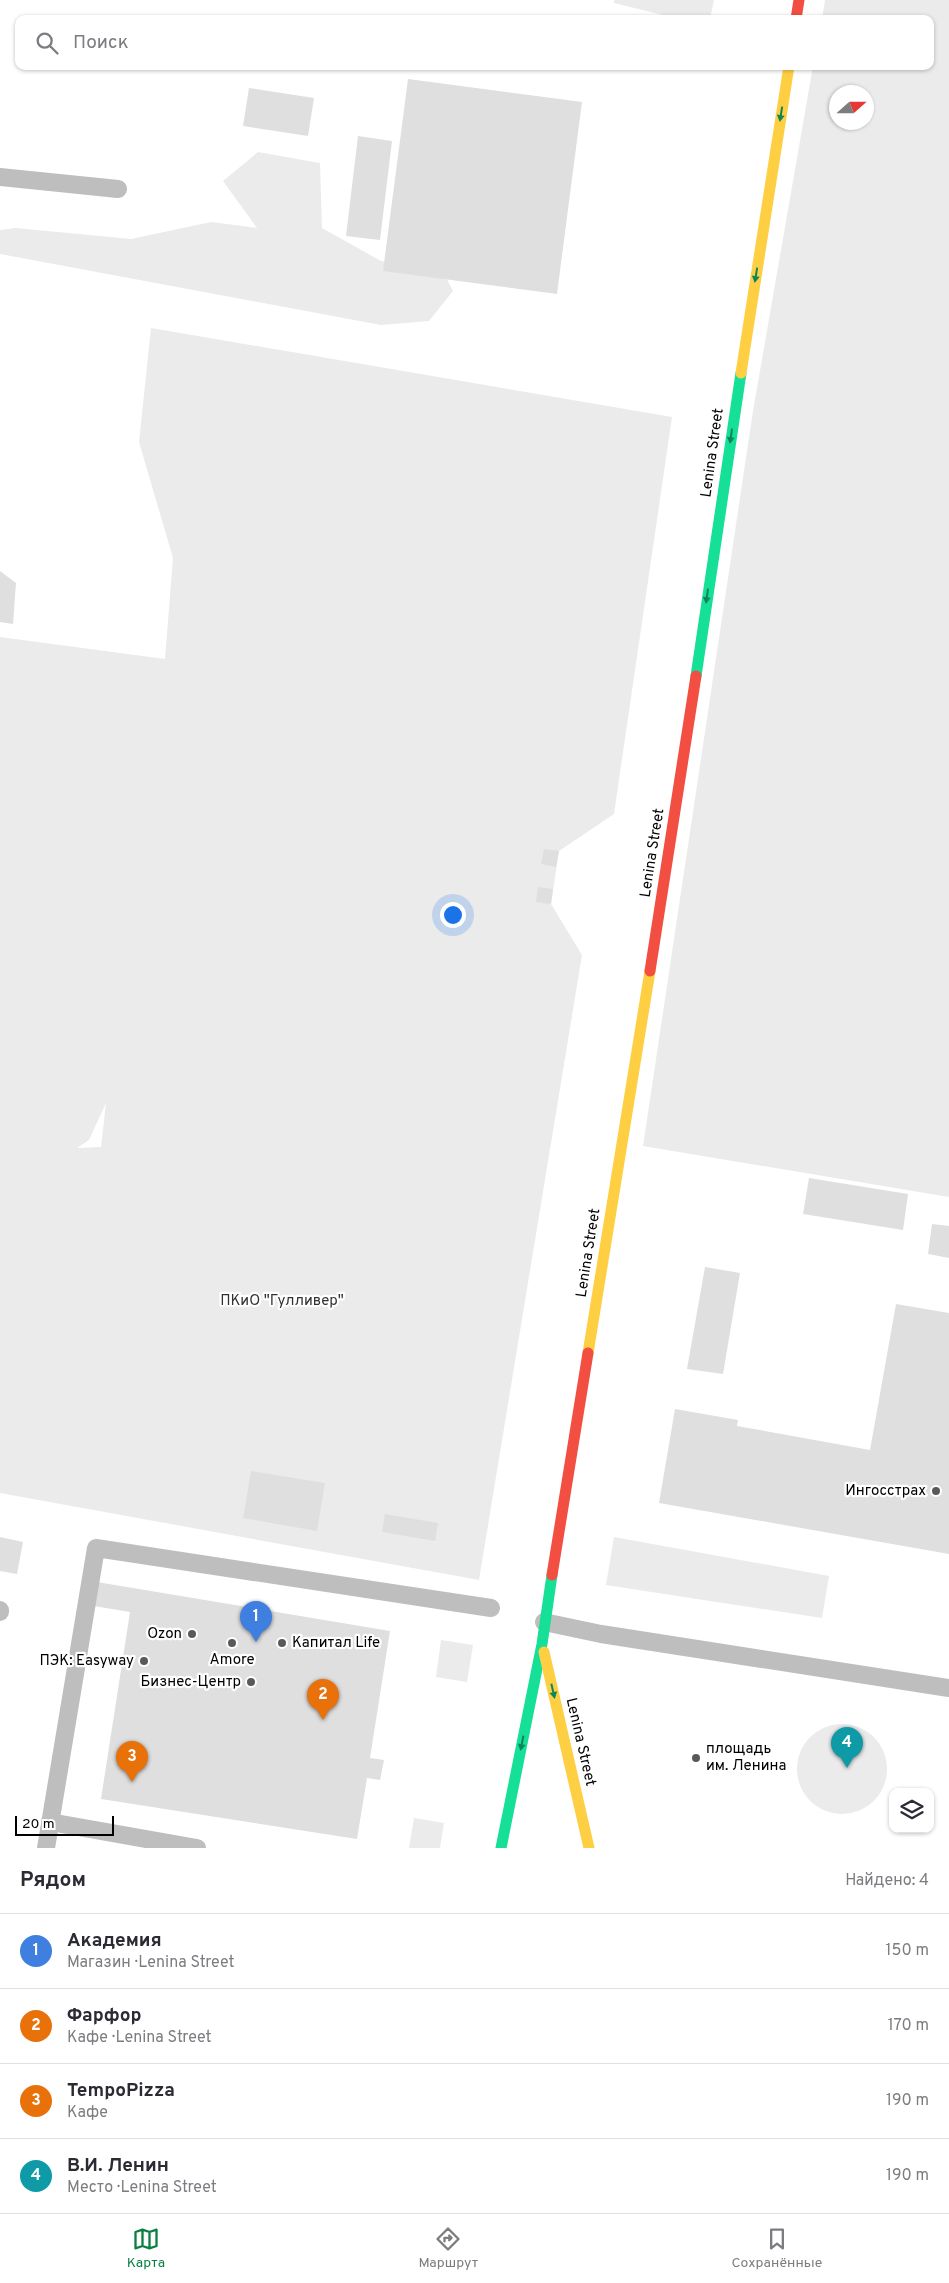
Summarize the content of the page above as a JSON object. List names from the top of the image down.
{
  "streets": {
    "main road": ["Lenina Street"]
  },
  "one_way": ["Lenina Street"],
  "parks": ["ПКиО \"Гулливер\""],
  "places": [
    "Ингосстрах",
    "Ozon",
    "Amore",
    "Капитал Life",
    "ПЭК: Easyway",
    "Бизнес-Центр",
    "площадь им. Ленина"
  ],
  "scale_bar": "20 m",
  "north": "right",
  "page": {
    "search": "Поиск",
    "pins": [
      "1",
      "2",
      "4",
      "3"
    ],
    "scale": "20 m",
    "heading": ["Рядом", "Найдено: 4"],
    "list": [
      {
        "mark": "1",
        "name": "Академия",
        "note": "Магазин · Lenina Street",
        "value": "150 m"
      },
      {
        "mark": "2",
        "name": "Фарфор",
        "note": "Кафе · Lenina Street",
        "value": "170 m"
      },
      {
        "mark": "3",
        "name": "TempoPizza",
        "note": "Кафе",
        "value": "190 m"
      },
      {
        "mark": "4",
        "name": "В.И. Ленин",
        "note": "Место · Lenina Street",
        "value": "190 m"
      }
    ],
    "nav": ["Карта", "Маршрут", "Сохранённые"]
  }
}
